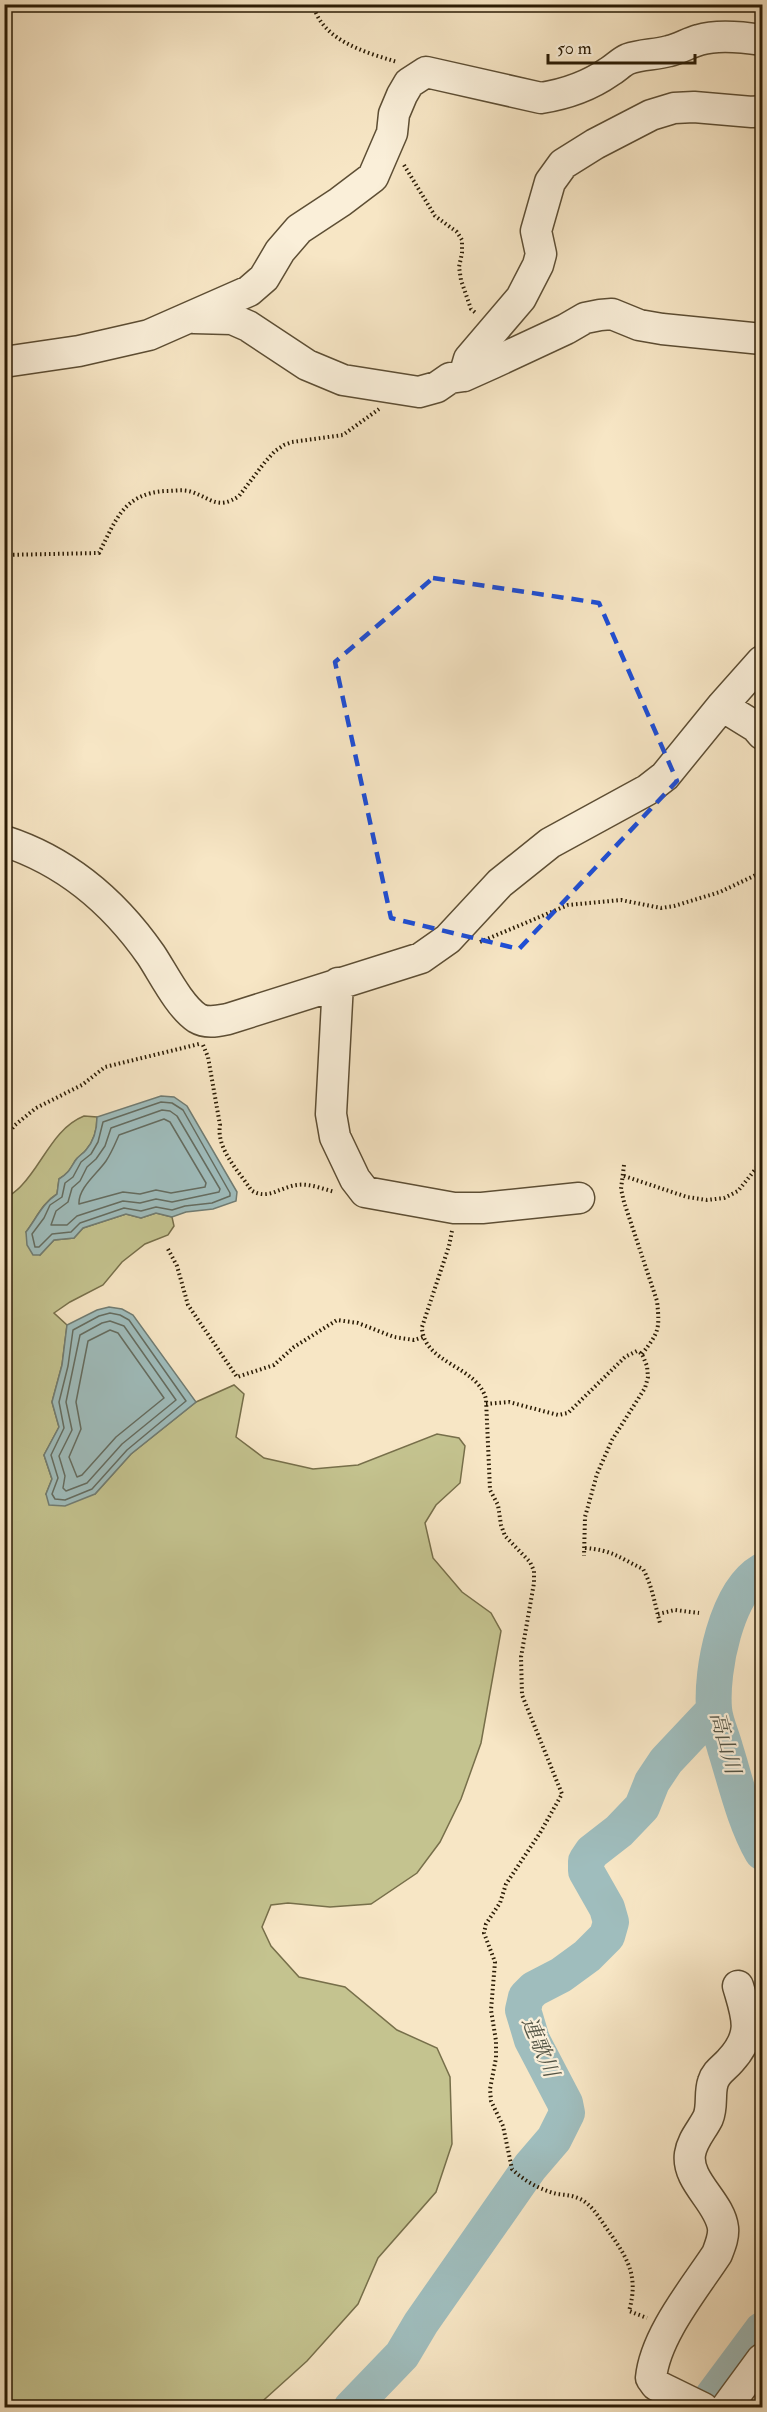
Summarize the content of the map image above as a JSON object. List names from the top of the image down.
{
  "water": ["高山川", "連歌川"],
  "scale_bar": "50 m"
}
